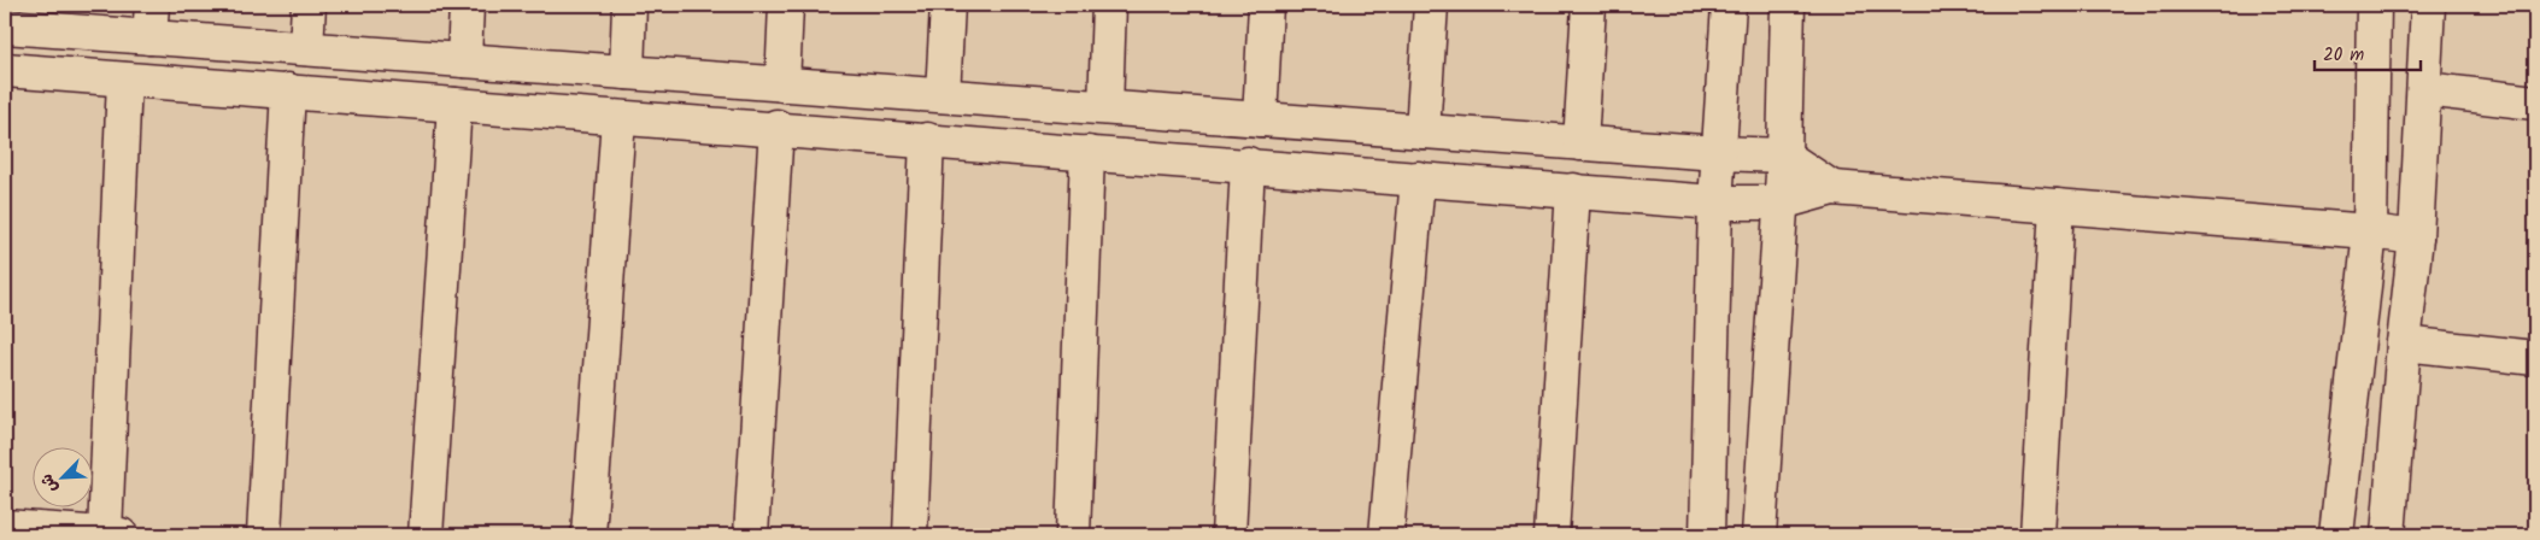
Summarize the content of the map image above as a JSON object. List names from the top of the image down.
{
  "scale_bar": "20 m",
  "north": "bottom left"
}
